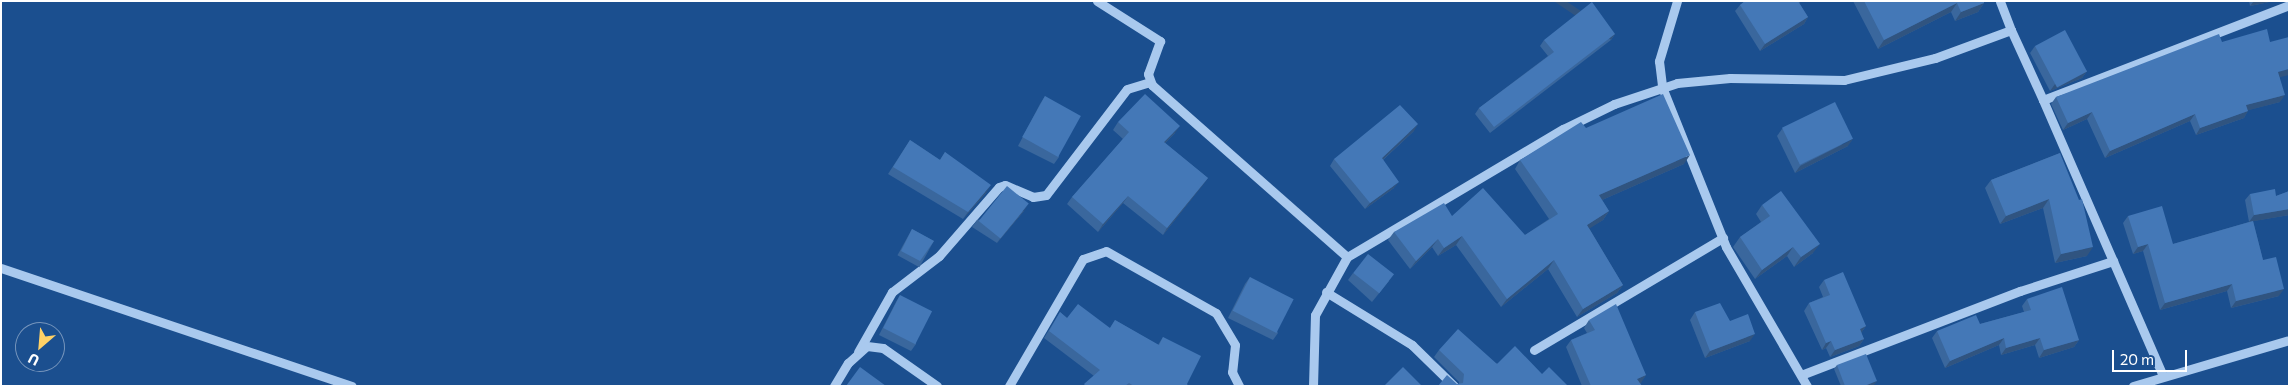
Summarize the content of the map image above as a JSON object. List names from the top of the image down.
{
  "scale_bar": "20 m",
  "north": "bottom left"
}
